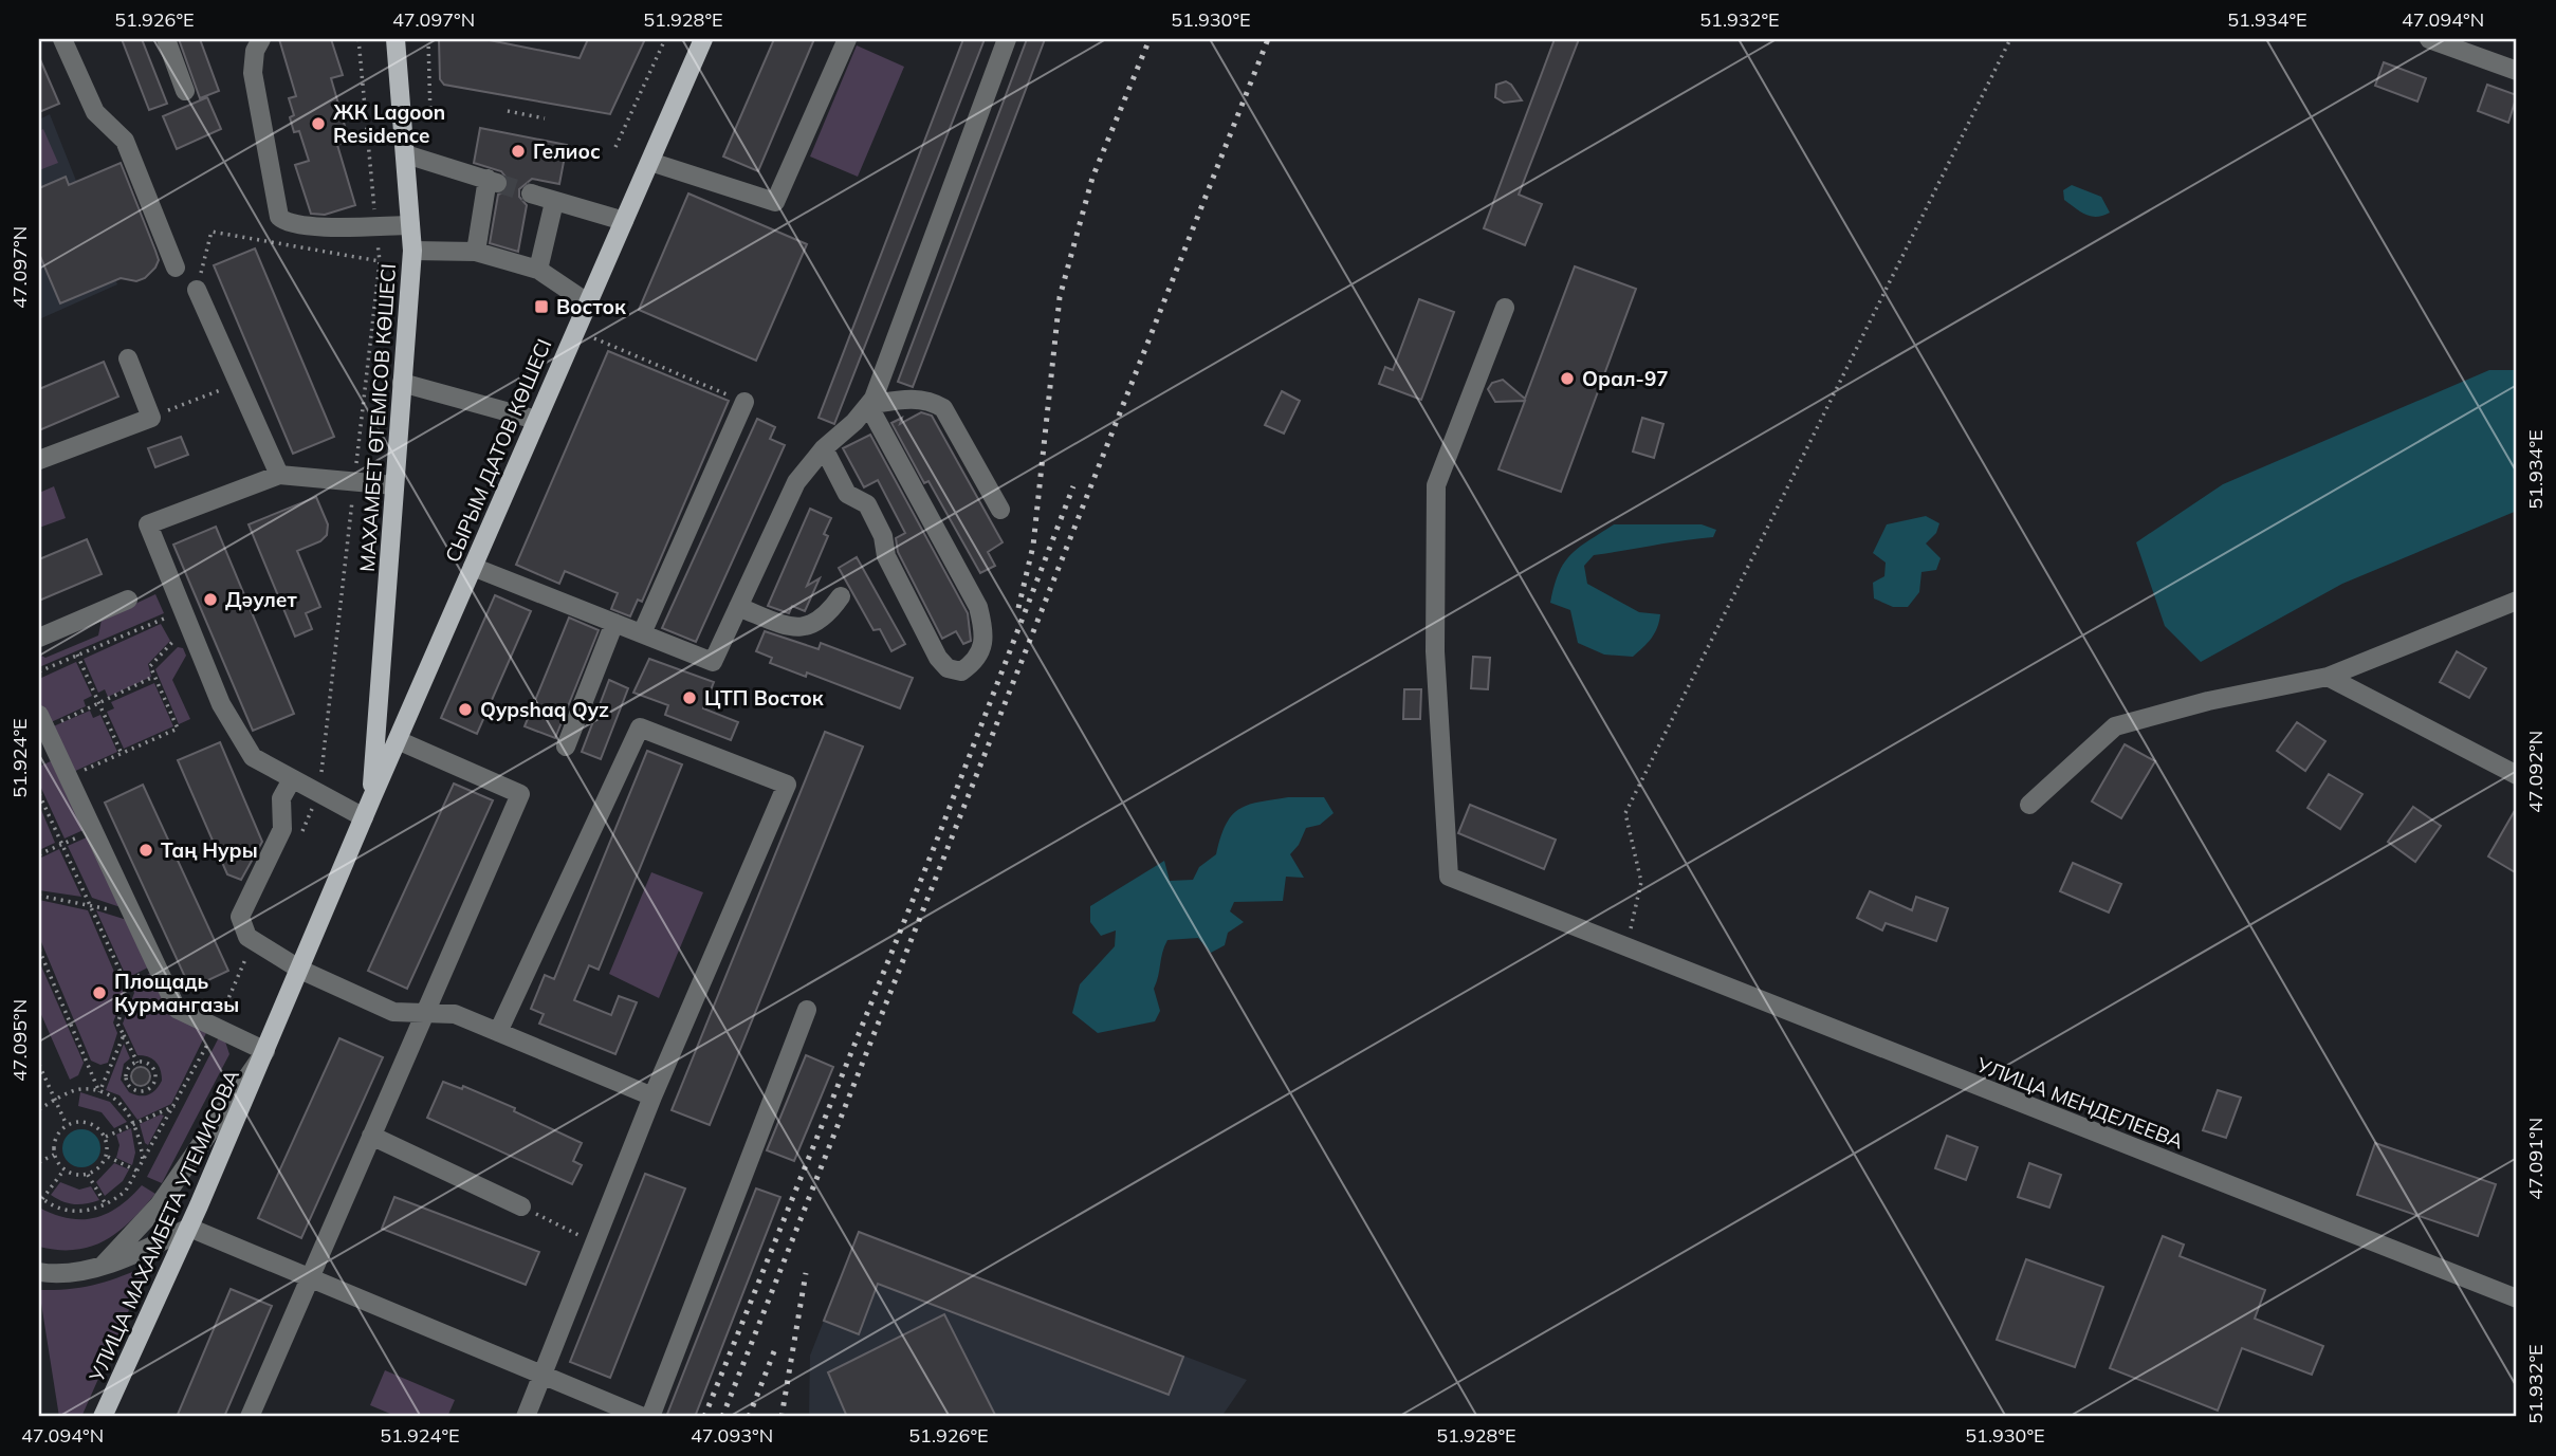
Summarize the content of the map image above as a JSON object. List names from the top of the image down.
{
  "streets": {
    "main road": ["МАХАМБЕТ ӨТЕМІСОВ КӨШЕСІ", "СЫРЫМ ДАТОВ КӨШЕСІ", "УЛИЦА МАХАМБЕТА УТЕМИСОВА"],
    "street": ["УЛИЦА МЕНДЕЛЕЕВА"]
  },
  "crossings": [
    ["МАХАМБЕТ ӨТЕМІСОВ КӨШЕСІ", "СЫРЫМ ДАТОВ КӨШЕСІ"],
    ["МАХАМБЕТ ӨТЕМІСОВ КӨШЕСІ", "УЛИЦА МАХАМБЕТА УТЕМИСОВА"],
    ["СЫРЫМ ДАТОВ КӨШЕСІ", "УЛИЦА МАХАМБЕТА УТЕМИСОВА"]
  ],
  "places": {
    "other": [
      "ЖК Lagoon Residence",
      "Гелиос",
      "Орал-97",
      "Дәулет",
      "ЦТП Восток",
      "Qypshaq Qyz",
      "Таң Нуры",
      "Площадь Курмангазы"
    ],
    "transit": ["Восток"]
  },
  "coordinates": [
    "51.926°E",
    "47.097°N",
    "51.928°E",
    "51.930°E",
    "51.932°E",
    "51.934°E",
    "47.094°N",
    "51.924°E",
    "47.092°N",
    "47.095°N",
    "47.091°N",
    "47.093°N"
  ]
}
